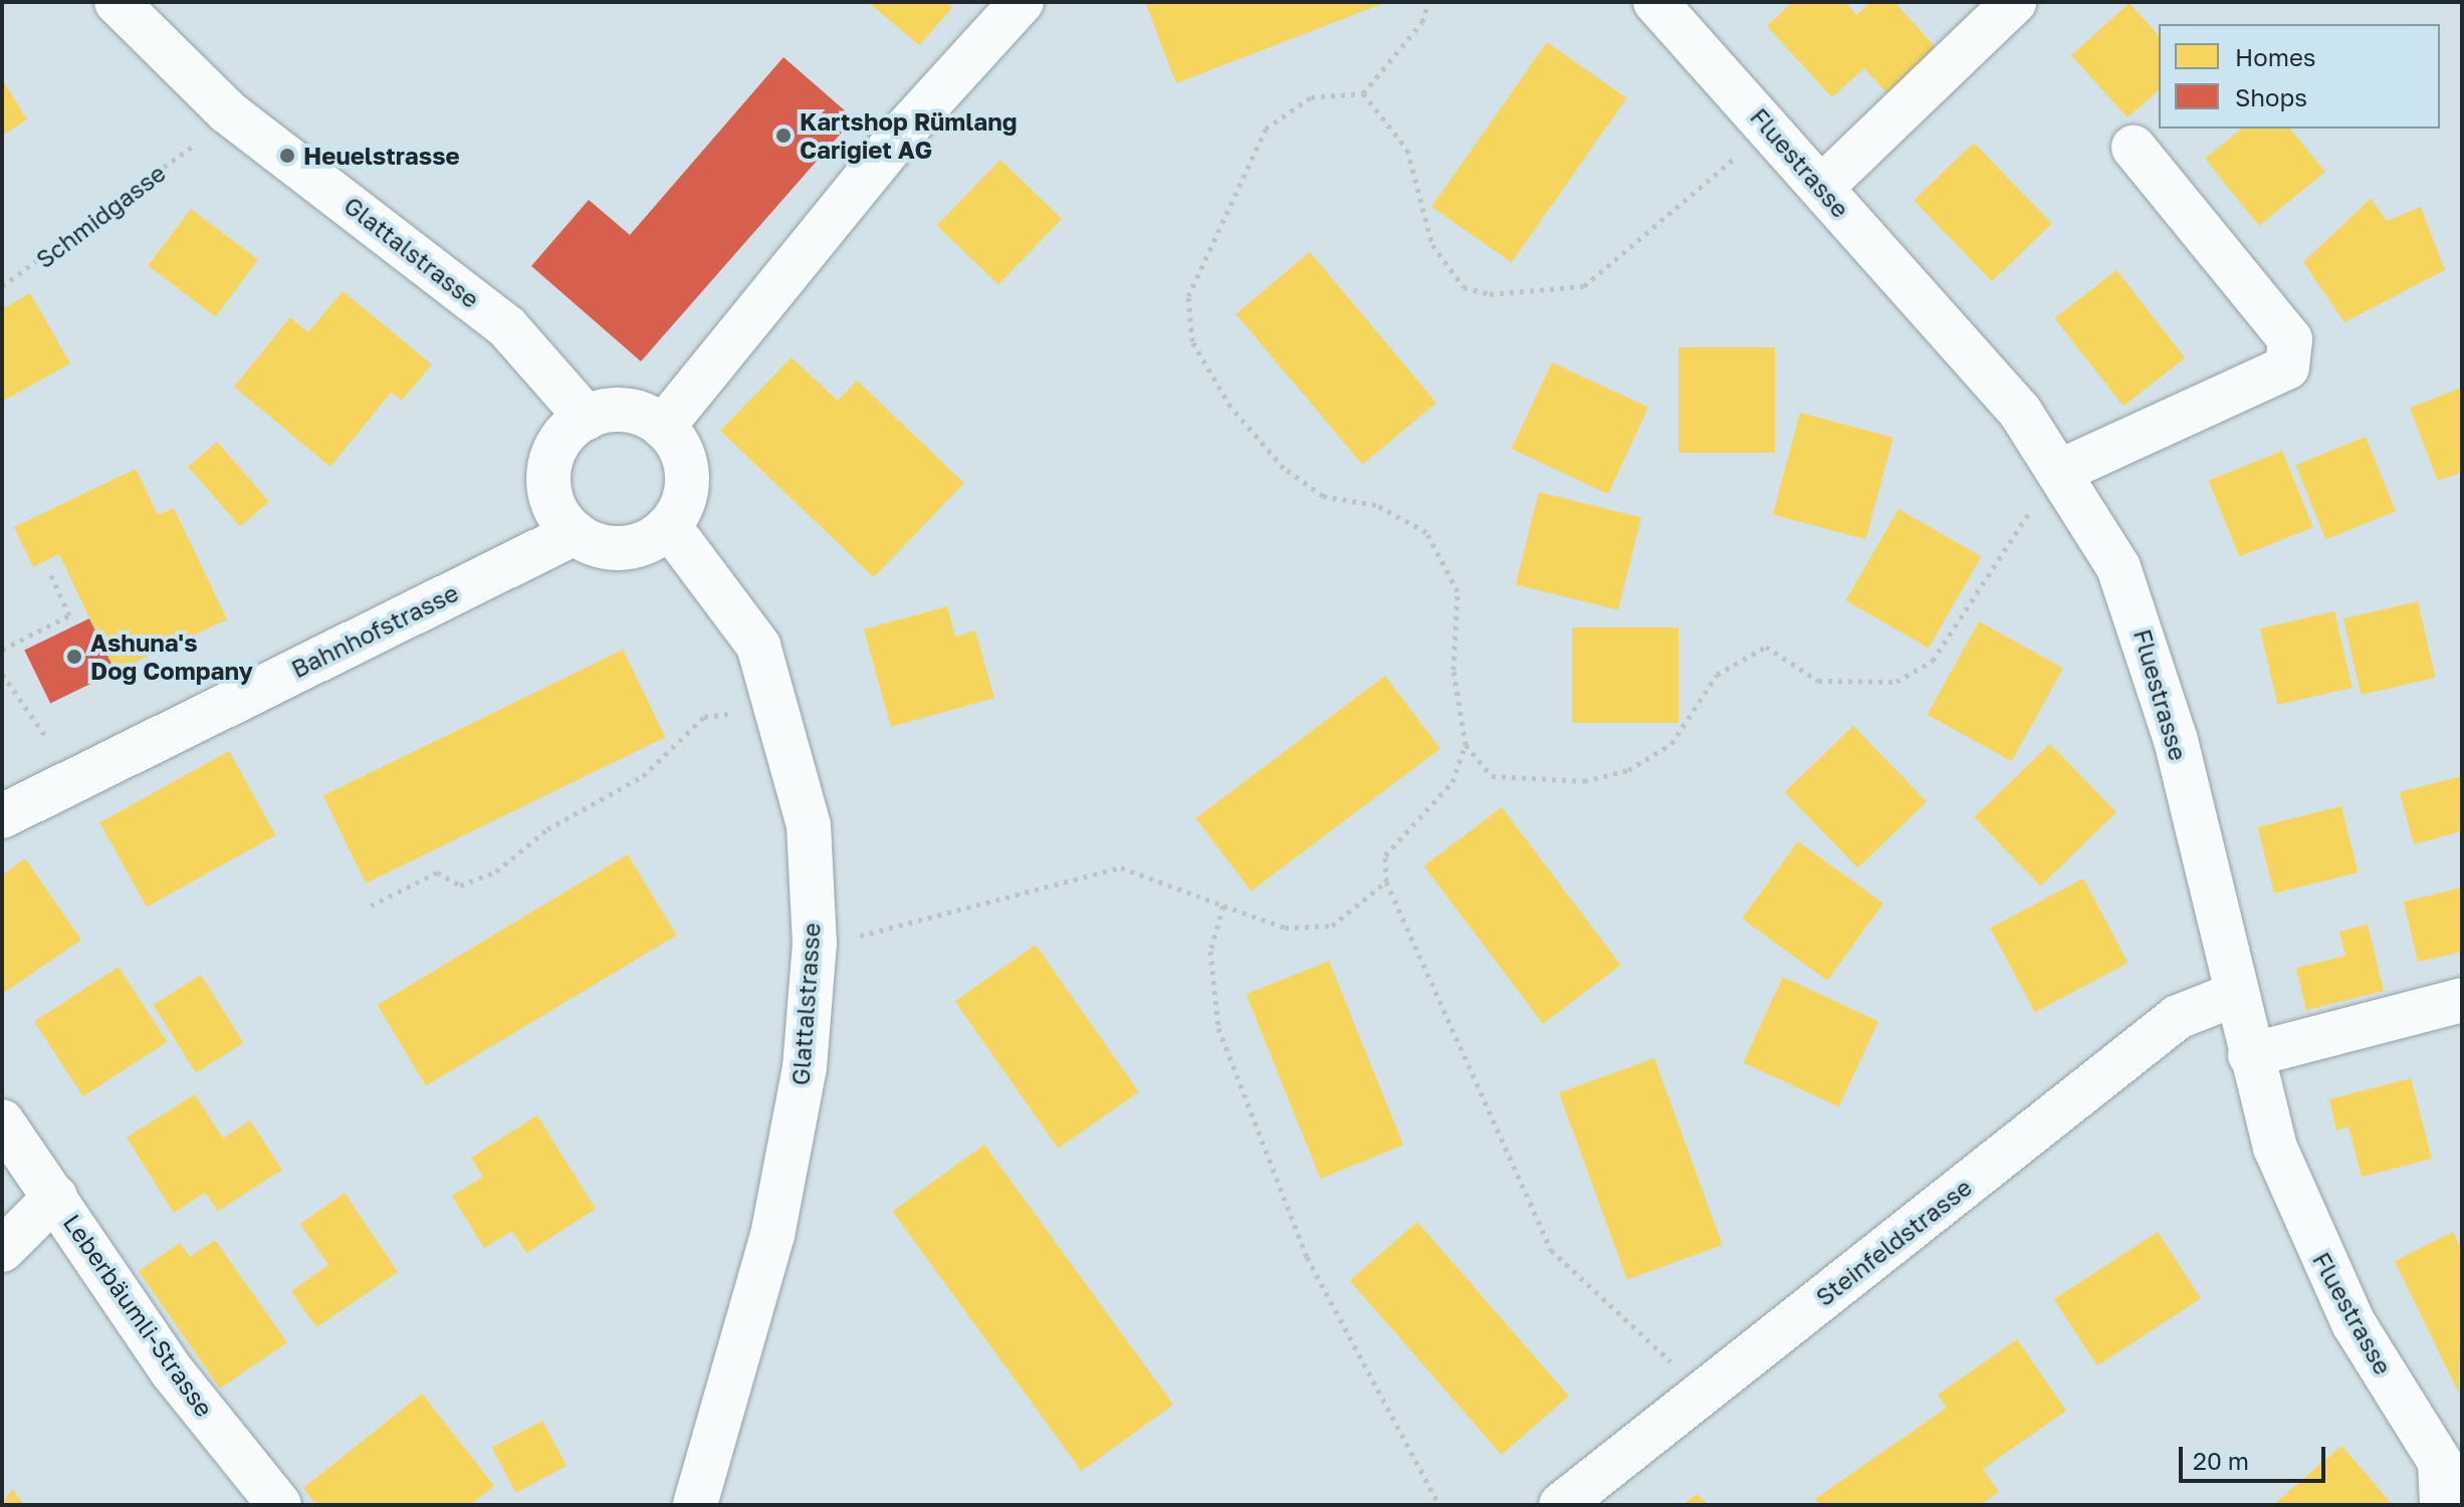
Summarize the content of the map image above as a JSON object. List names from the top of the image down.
{
  "streets": {
    "street": [
      "Fluestrasse",
      "Glattalstrasse",
      "Bahnhofstrasse",
      "Steinfeldstrasse",
      "Leberbäumli-Strasse"
    ],
    "path": ["Schmidgasse"]
  },
  "crossings": [
    ["Fluestrasse", "Steinfeldstrasse"],
    ["Glattalstrasse", "Bahnhofstrasse"]
  ],
  "places": ["Kartshop Rümlang Carigiet AG", "Heuelstrasse", "Ashuna's Dog Company"],
  "legend": ["Homes", "Shops"],
  "scale_bar": "20 m"
}
